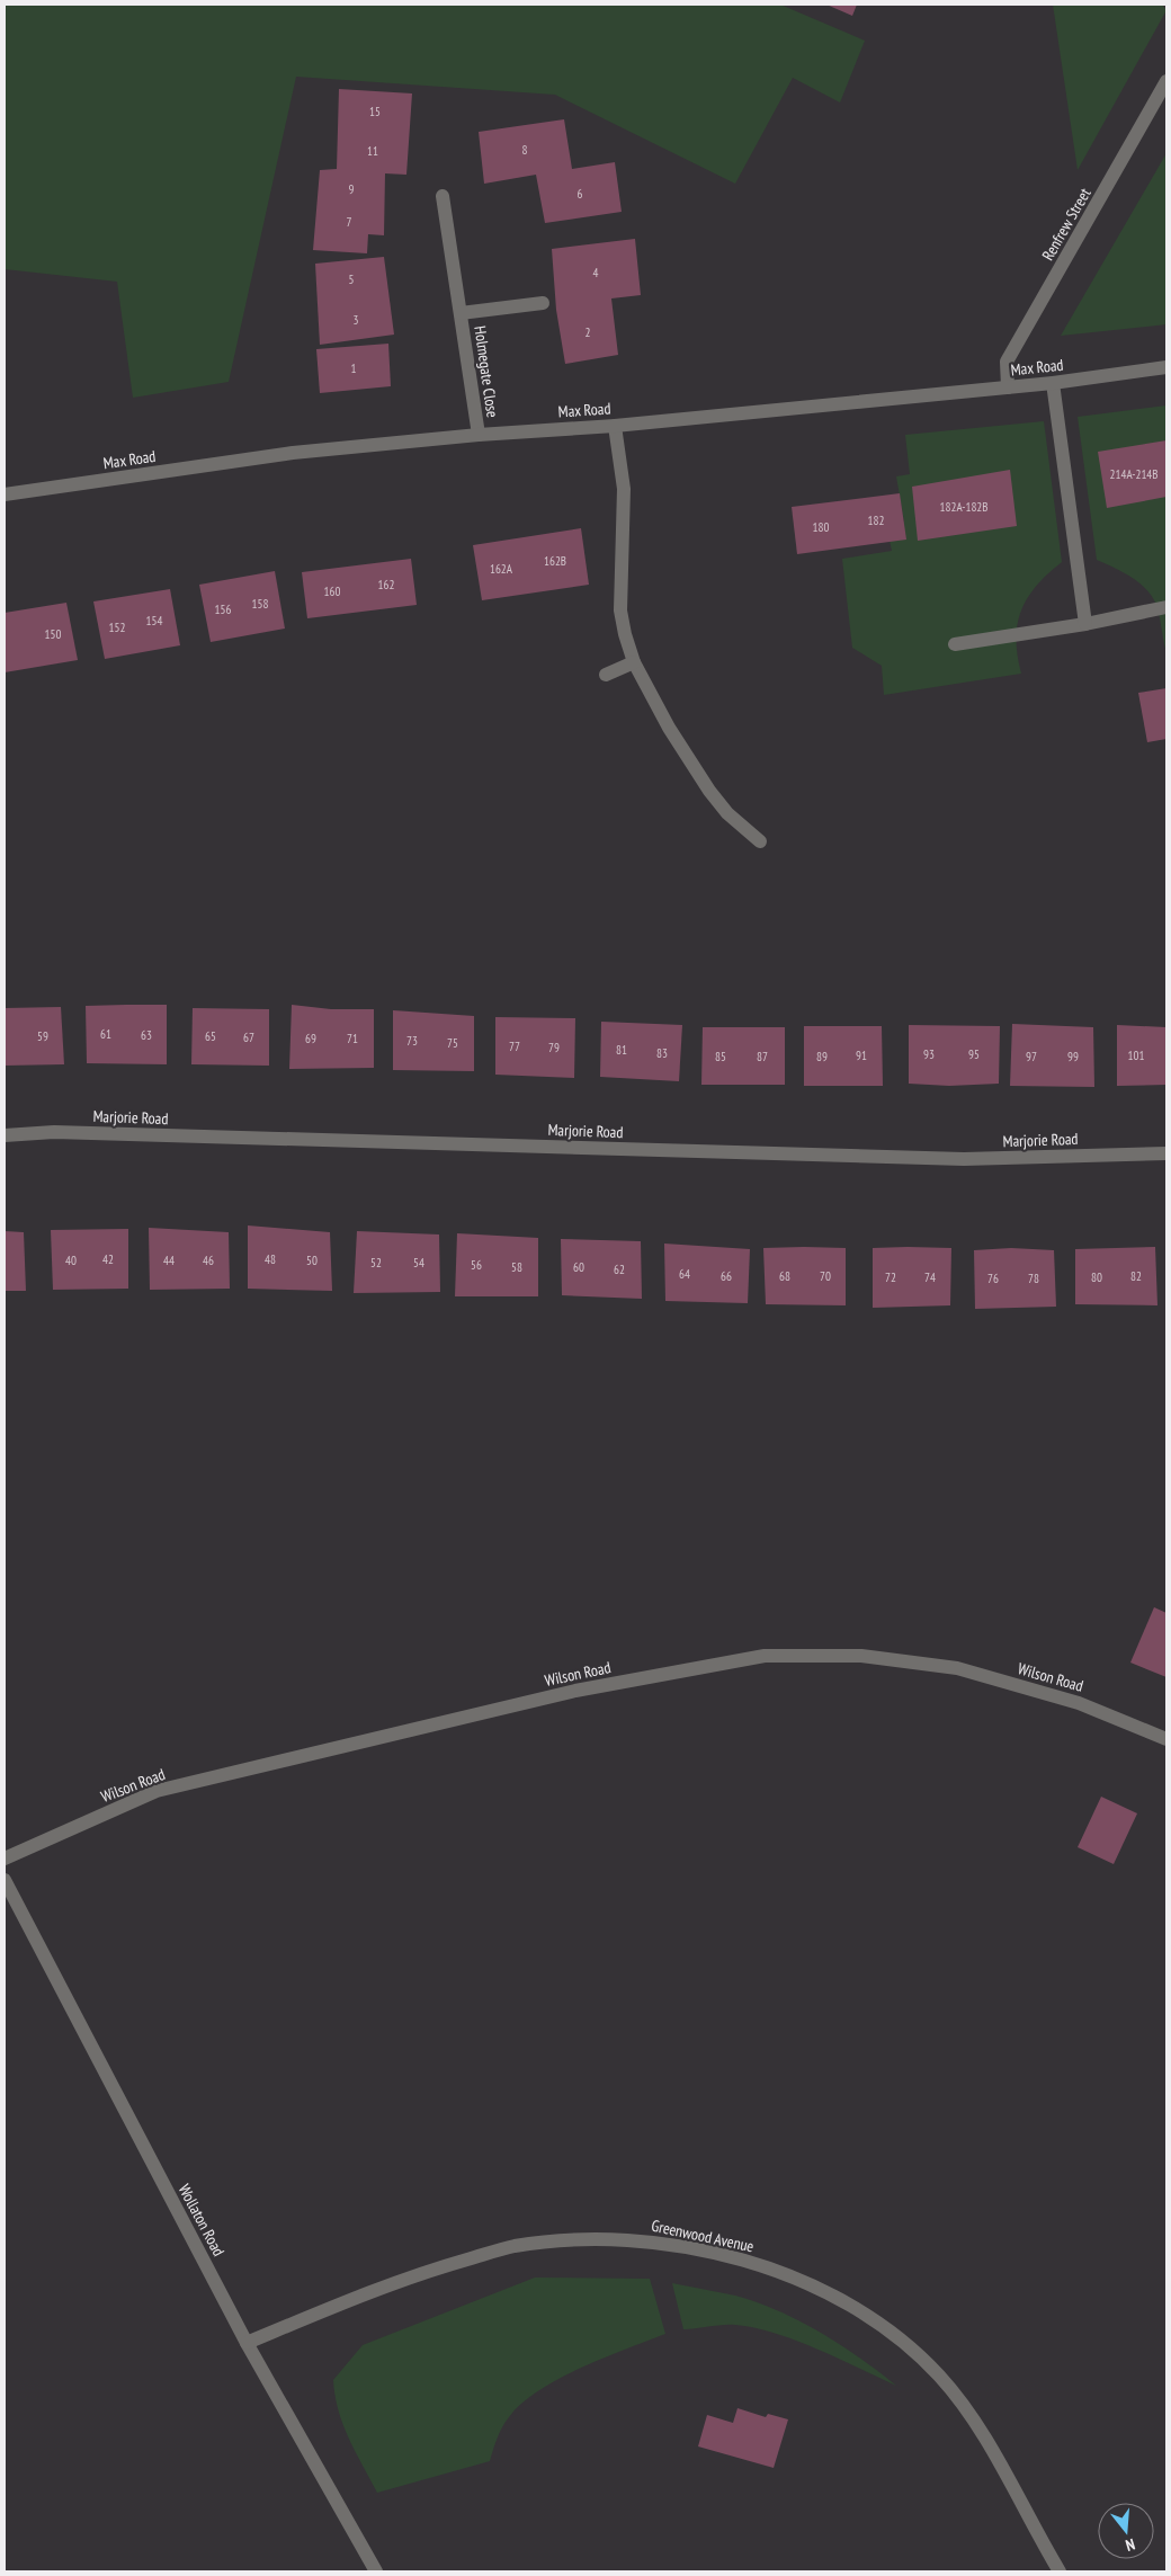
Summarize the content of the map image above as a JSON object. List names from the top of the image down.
{
  "streets": {
    "street": [
      "Renfrew Street",
      "Max Road",
      "Holmegate Close",
      "Marjorie Road",
      "Wilson Road",
      "Wollaton Road",
      "Greenwood Avenue"
    ]
  },
  "crossings": [
    ["Renfrew Street", "Max Road"],
    ["Max Road", "Holmegate Close"],
    ["Wollaton Road", "Greenwood Avenue"]
  ],
  "house_numbers": [
    "15",
    "8",
    "11",
    "9",
    "6",
    "7",
    "4",
    "5",
    "3",
    "2",
    "1",
    "214A-214B",
    "182A-182B",
    "182",
    "180",
    "162B",
    "162A",
    "162",
    "160",
    "158",
    "156",
    "154",
    "152",
    "150",
    "61",
    "63",
    "59",
    "65",
    "67",
    "69",
    "71",
    "73",
    "75",
    "77",
    "79",
    "81",
    "83",
    "93",
    "95",
    "91",
    "101",
    "85",
    "87",
    "89",
    "97",
    "99",
    "42",
    "48",
    "40",
    "44",
    "46",
    "50",
    "52",
    "54",
    "56",
    "58",
    "60",
    "62",
    "64",
    "66",
    "68",
    "70",
    "82",
    "72",
    "74",
    "80",
    "76",
    "78"
  ],
  "north": "bottom"
}
